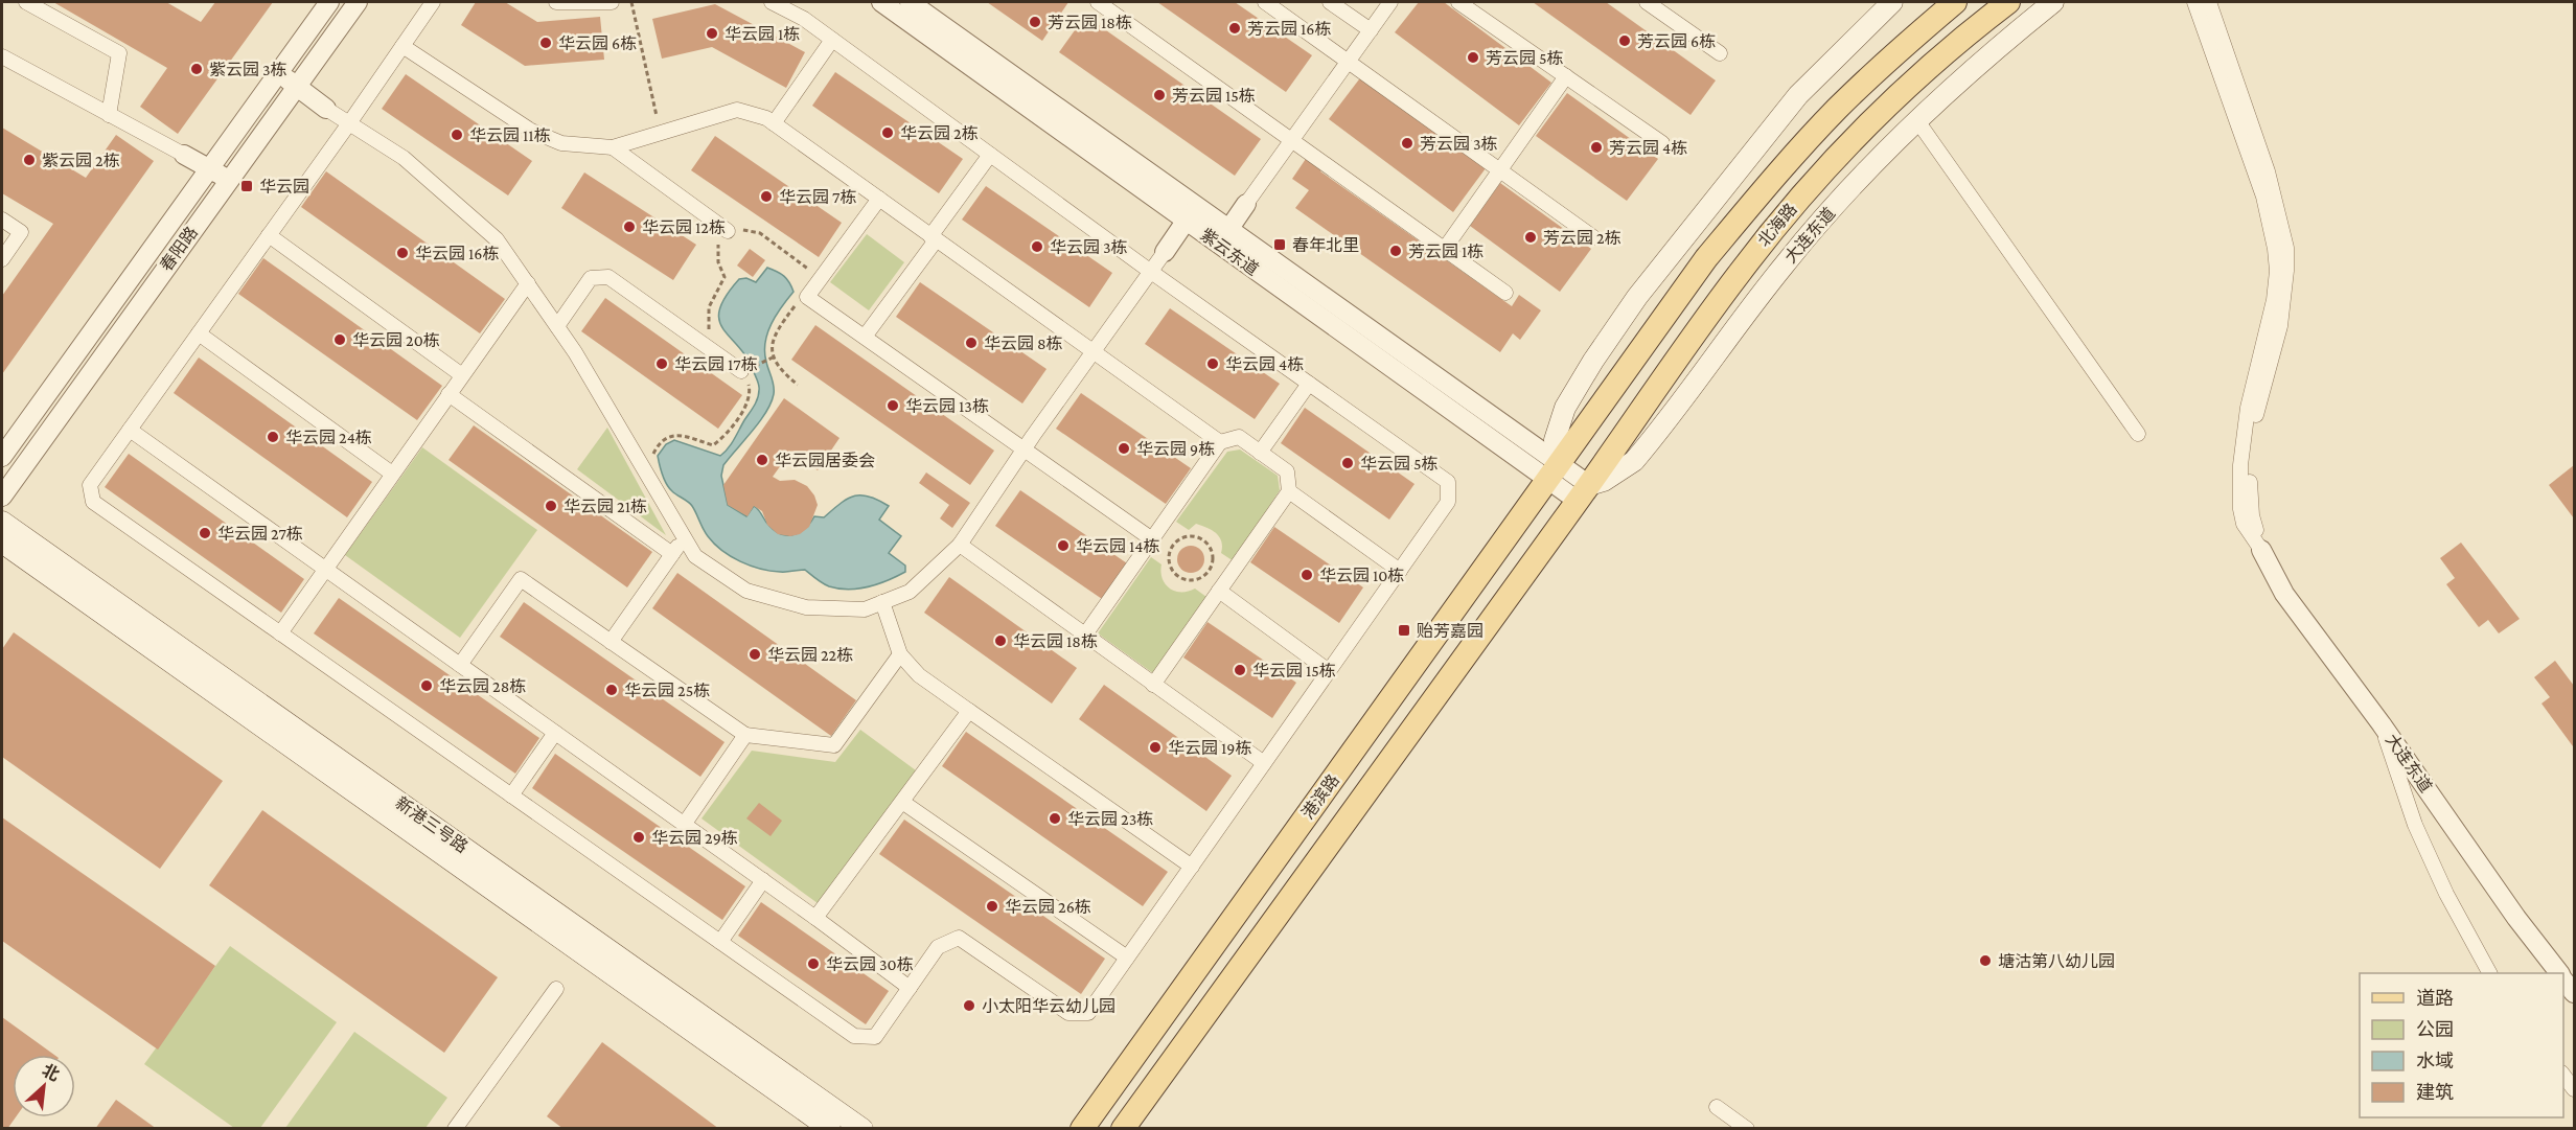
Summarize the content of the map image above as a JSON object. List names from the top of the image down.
{
  "streets": {
    "main road": [
      "北海路",
      "大连东道",
      "港滨路",
      "新港三号路"
    ],
    "street": ["春阳路", "紫云东道"]
  },
  "crossings": [
    ["北海路", "大连东道"],
    ["北海路", "紫云东道"],
    ["北海路", "港滨路"],
    ["大连东道", "紫云东道"],
    ["大连东道", "港滨路"],
    ["紫云东道", "港滨路"]
  ],
  "places": {
    "other": [
      "芳云园 18栋",
      "芳云园 16栋",
      "华云园 1栋",
      "芳云园 6栋",
      "华云园 6栋",
      "芳云园 5栋",
      "紫云园 3栋",
      "芳云园 15栋",
      "华云园 2栋",
      "华云园 11栋",
      "芳云园 3栋",
      "芳云园 4栋",
      "紫云园 2栋",
      "华云园 7栋",
      "华云园 12栋",
      "芳云园 2栋",
      "华云园 3栋",
      "芳云园 1栋",
      "华云园 16栋",
      "华云园 20栋",
      "华云园 8栋",
      "华云园 17栋",
      "华云园 4栋",
      "华云园 13栋",
      "华云园 24栋",
      "华云园 9栋",
      "华云园居委会",
      "华云园 5栋",
      "华云园 21栋",
      "华云园 27栋",
      "华云园 14栋",
      "华云园 10栋",
      "华云园 18栋",
      "华云园 22栋",
      "华云园 15栋",
      "华云园 28栋",
      "华云园 25栋",
      "华云园 19栋",
      "华云园 23栋",
      "华云园 29栋",
      "华云园 26栋",
      "塘沽第八幼儿园",
      "华云园 30栋",
      "小太阳华云幼儿园"
    ],
    "transit": ["华云园", "春年北里", "贻芳嘉园"]
  },
  "legend": [
    "道路",
    "公园",
    "水域",
    "建筑"
  ],
  "north": "top right"
}
